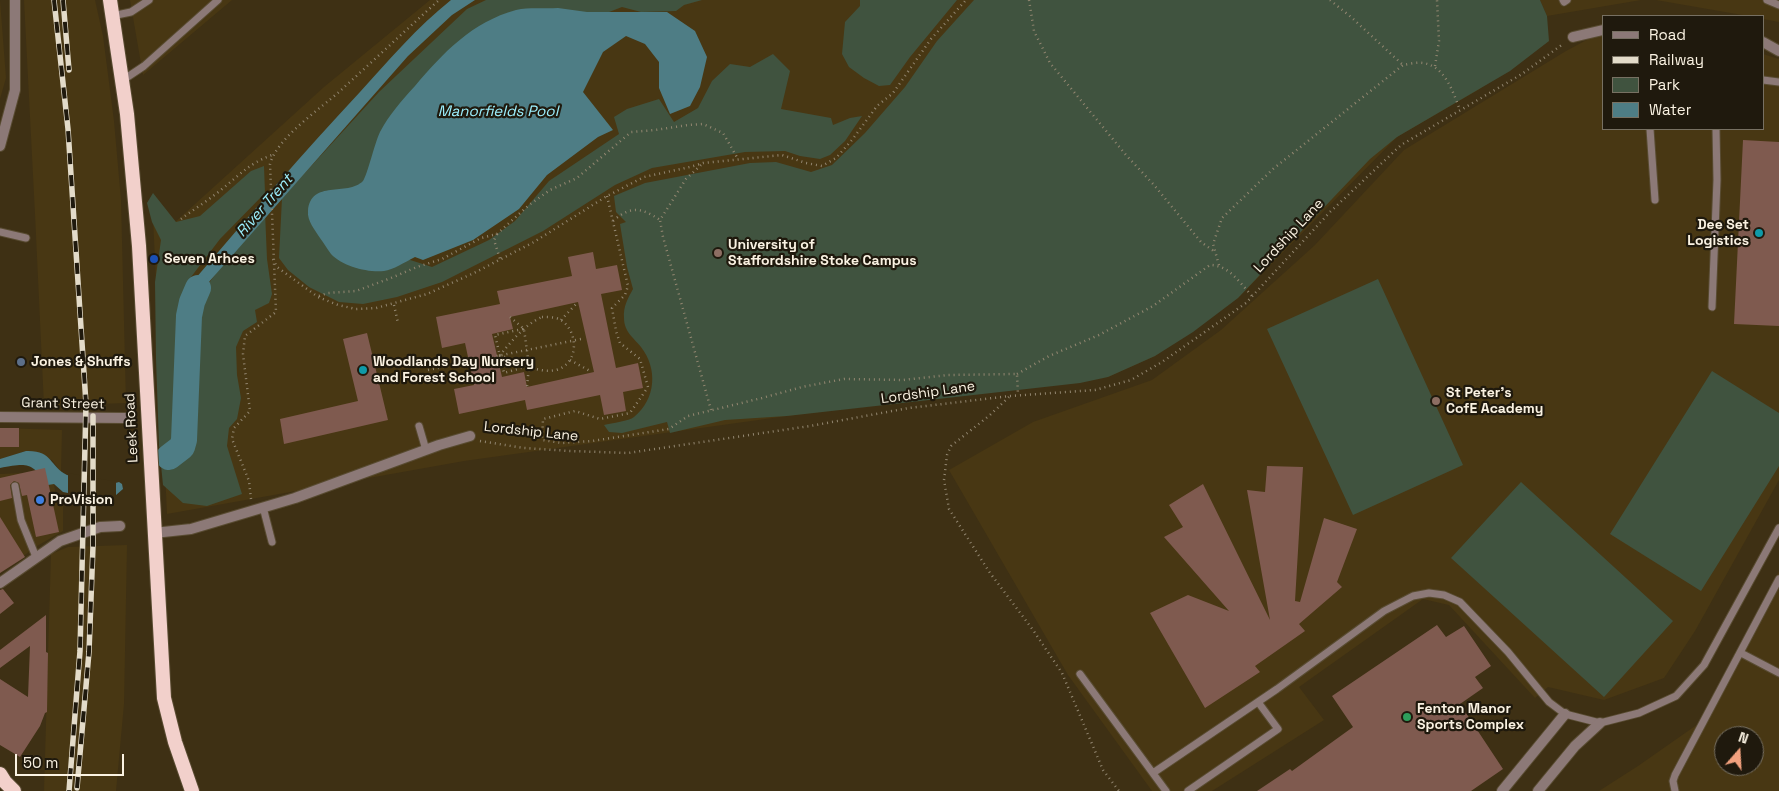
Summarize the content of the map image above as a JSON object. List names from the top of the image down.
{
  "streets": {
    "highway": ["Leek Road"],
    "street": ["Lordship Lane", "Grant Street"]
  },
  "crossings": [
    ["Lordship Lane", "Leek Road"]
  ],
  "water": ["Manorfields Pool", "River Trent"],
  "places": [
    "Dee Set Logistics",
    "University of Staffordshire Stoke Campus",
    "Seven Arhces",
    "Jones & Shuffs",
    "Woodlands Day Nursery and Forest School",
    "St Peter's CofE Academy",
    "ProVision",
    "Fenton Manor Sports Complex"
  ],
  "legend": [
    "Road",
    "Railway",
    "Park",
    "Water"
  ],
  "scale_bar": "50 m",
  "north": "top"
}
